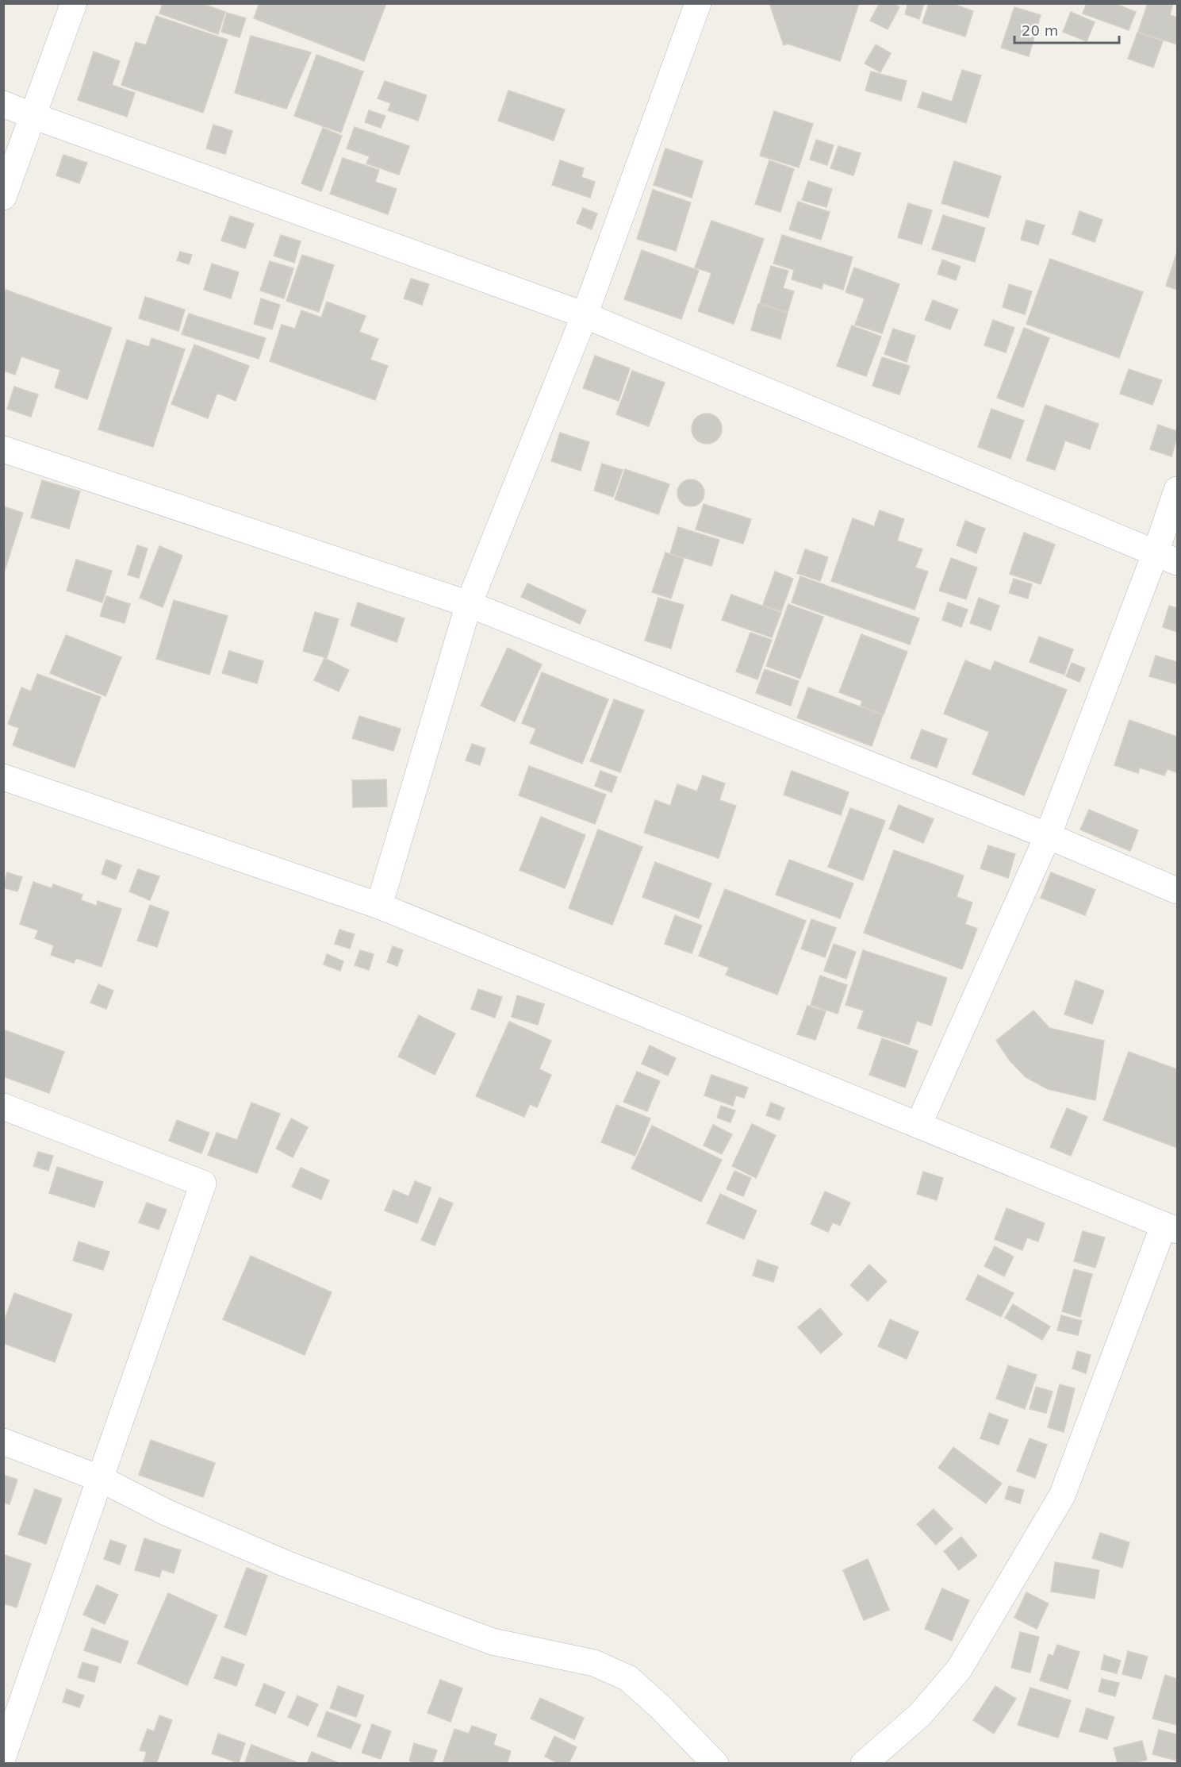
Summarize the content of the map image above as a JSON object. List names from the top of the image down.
{
  "scale_bar": "20 m"
}
